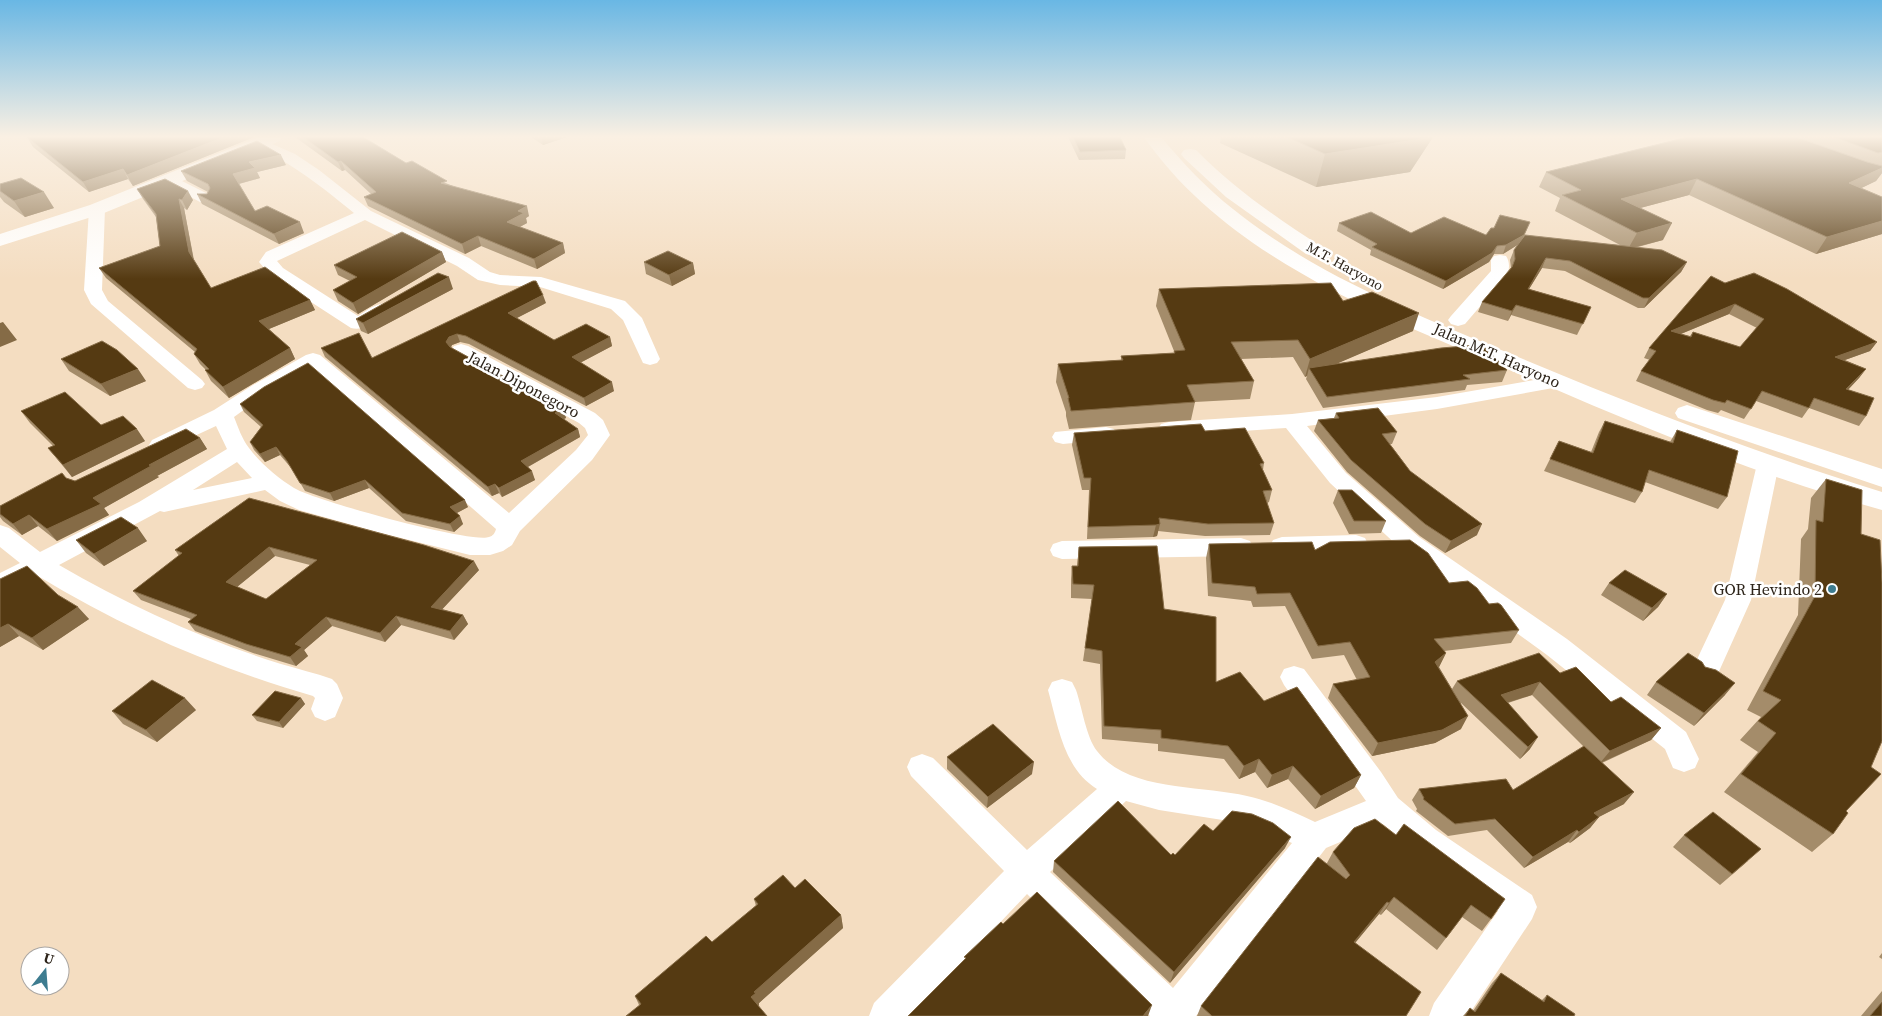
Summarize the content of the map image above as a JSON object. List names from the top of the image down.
{
  "streets": {
    "main road": ["M.T. Haryono", "Jalan M.T. Haryono"],
    "street": ["Jalan Diponegoro"]
  },
  "crossings": [
    ["M.T. Haryono", "Jalan M.T. Haryono"]
  ],
  "places": ["GOR Hevindo 2"],
  "north": "top"
}
